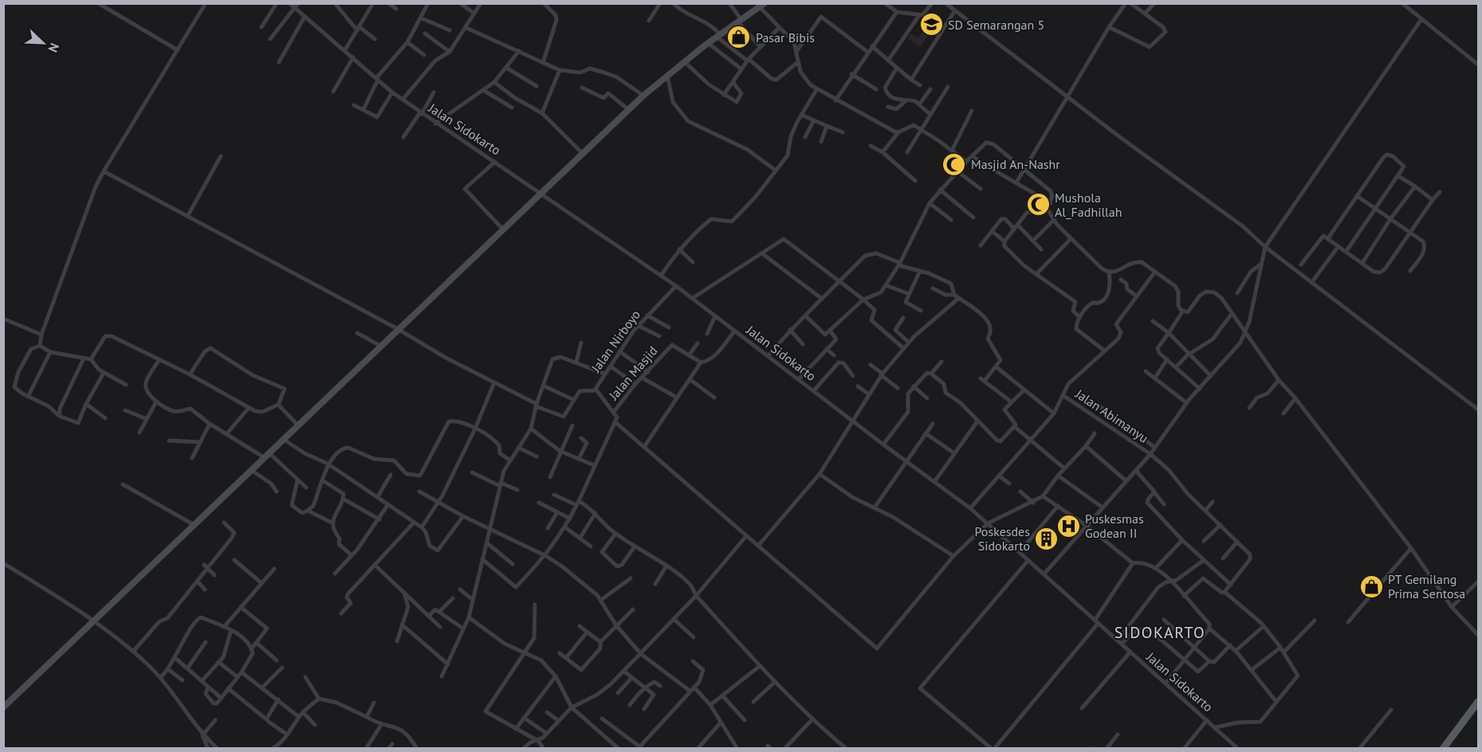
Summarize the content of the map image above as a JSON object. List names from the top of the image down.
{
  "streets": {
    "street": [
      "Jalan Sidokarto",
      "Jalan Nirboyo",
      "Jalan Masjid",
      "Jalan Abimanyu"
    ]
  },
  "crossings": [
    ["Jalan Sidokarto", "Jalan Nirboyo"],
    ["Jalan Nirboyo", "Jalan Masjid"]
  ],
  "districts": ["SIDOKARTO"],
  "places": {
    "school or university": ["SD Semarangan 5"],
    "shop": ["Pasar Bibis", "PT Gemilang Prima Sentosa"],
    "mosque": ["Masjid An-Nashr", "Mushola Al_Fadhillah"],
    "hospital": ["Puskesmas Godean II"],
    "building": ["Poskesdes Sidokarto"]
  },
  "north": "bottom right"
}
